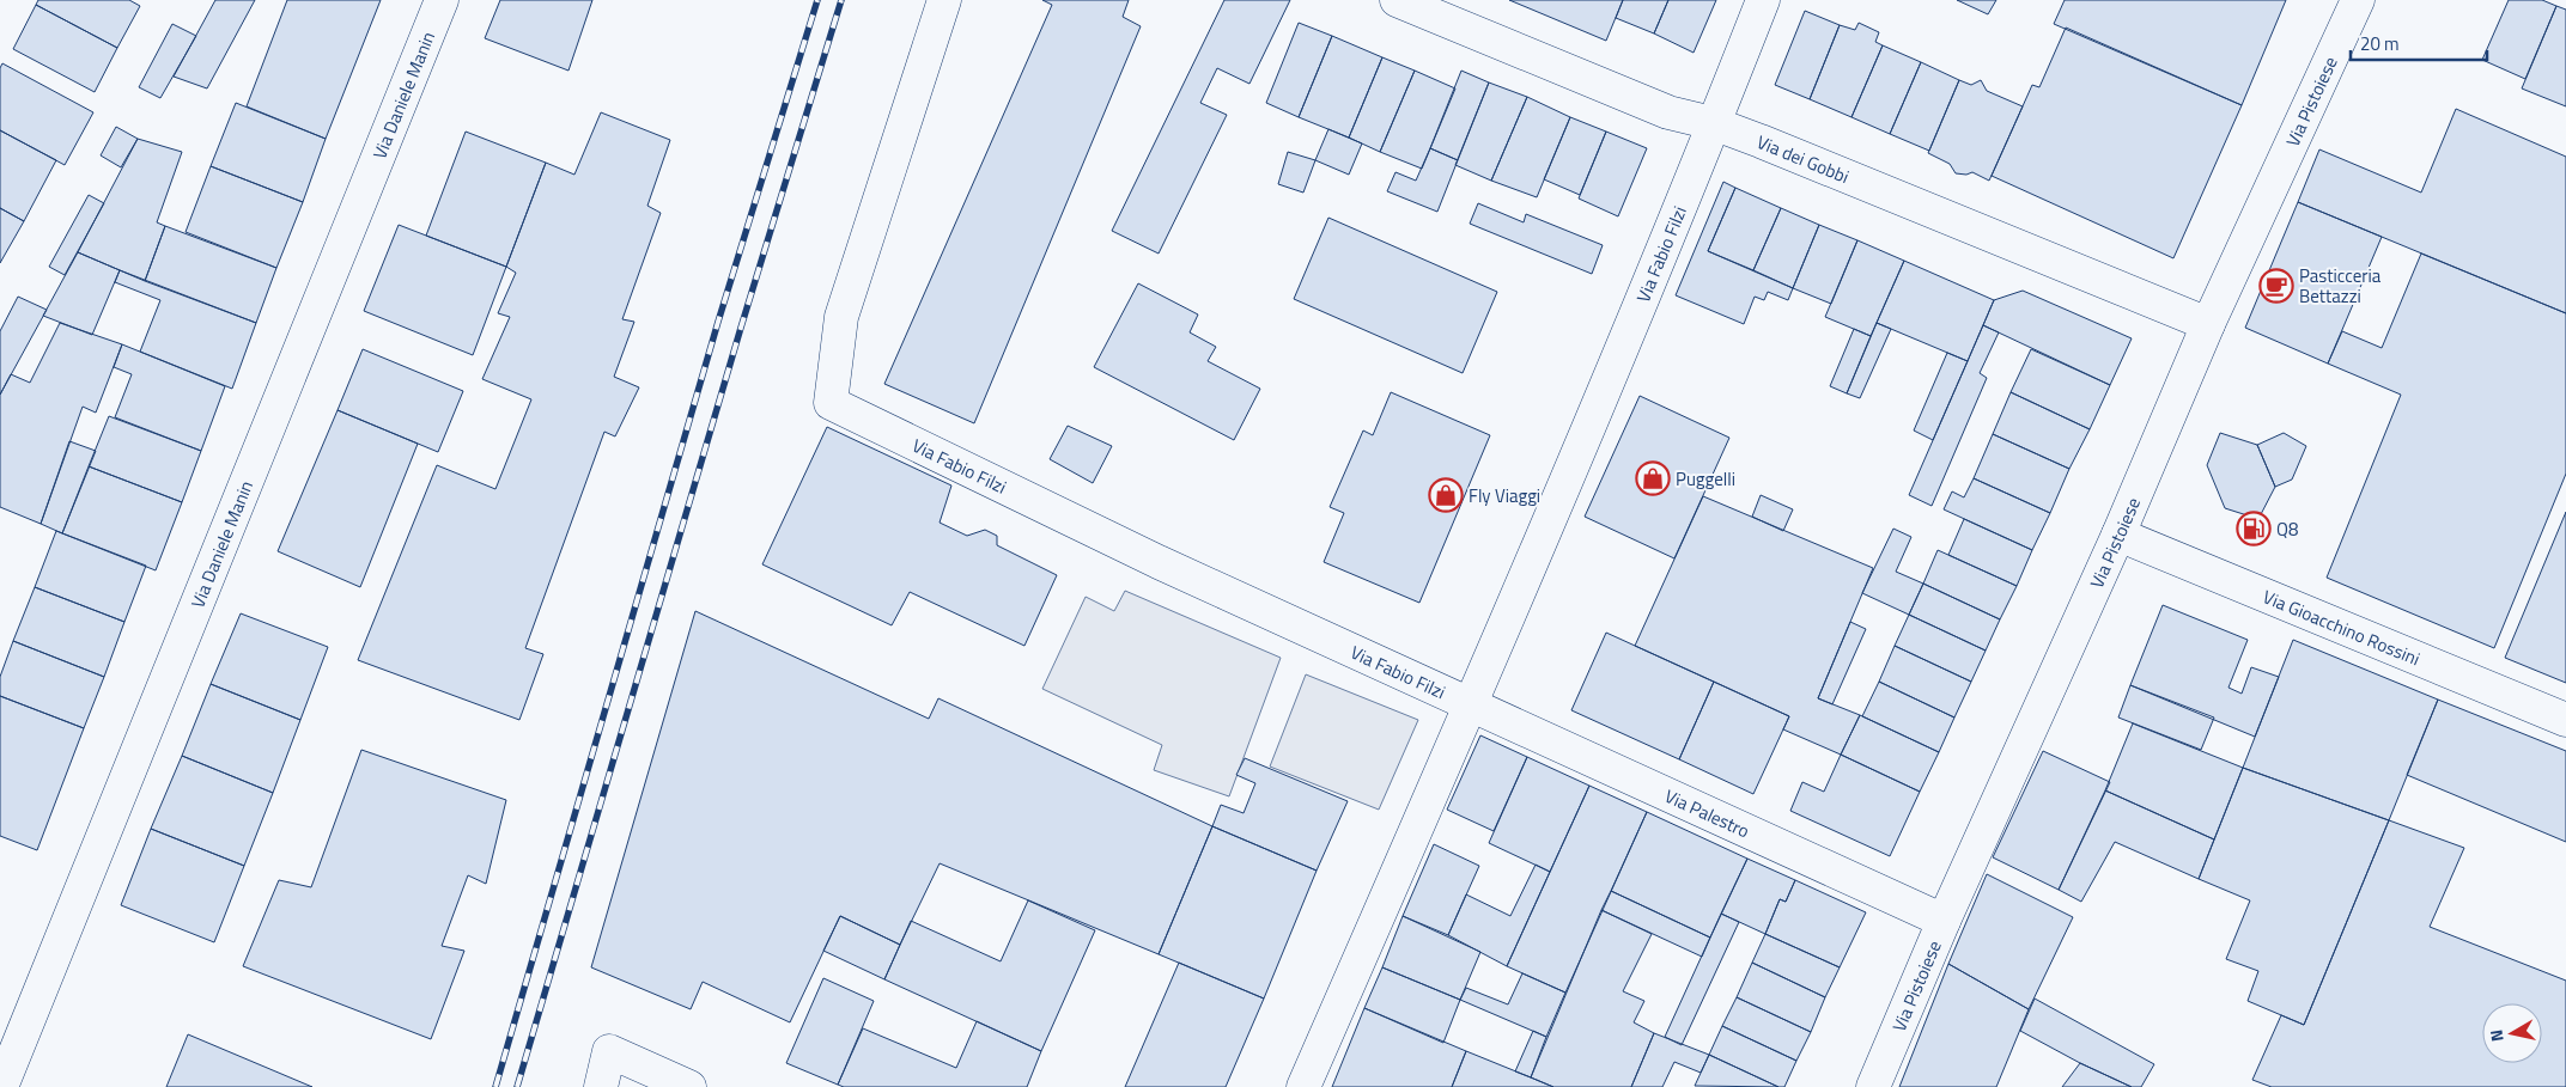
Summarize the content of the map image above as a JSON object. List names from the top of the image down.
{
  "streets": {
    "street": [
      "Via Daniele Manin",
      "Via Pistoiese",
      "Via dei Gobbi",
      "Via Fabio Filzi",
      "Via Gioacchino Rossini",
      "Via Palestro"
    ]
  },
  "crossings": [
    ["Via Pistoiese", "Via dei Gobbi"],
    ["Via Pistoiese", "Via Gioacchino Rossini"],
    ["Via Pistoiese", "Via Palestro"],
    ["Via dei Gobbi", "Via Fabio Filzi"],
    ["Via Fabio Filzi", "Via Palestro"]
  ],
  "places": {
    "cafe": ["Pasticceria Bettazzi"],
    "shop": ["Puggelli", "Fly Viaggi"],
    "fuel station": ["Q8"]
  },
  "scale_bar": "20 m",
  "north": "left"
}
